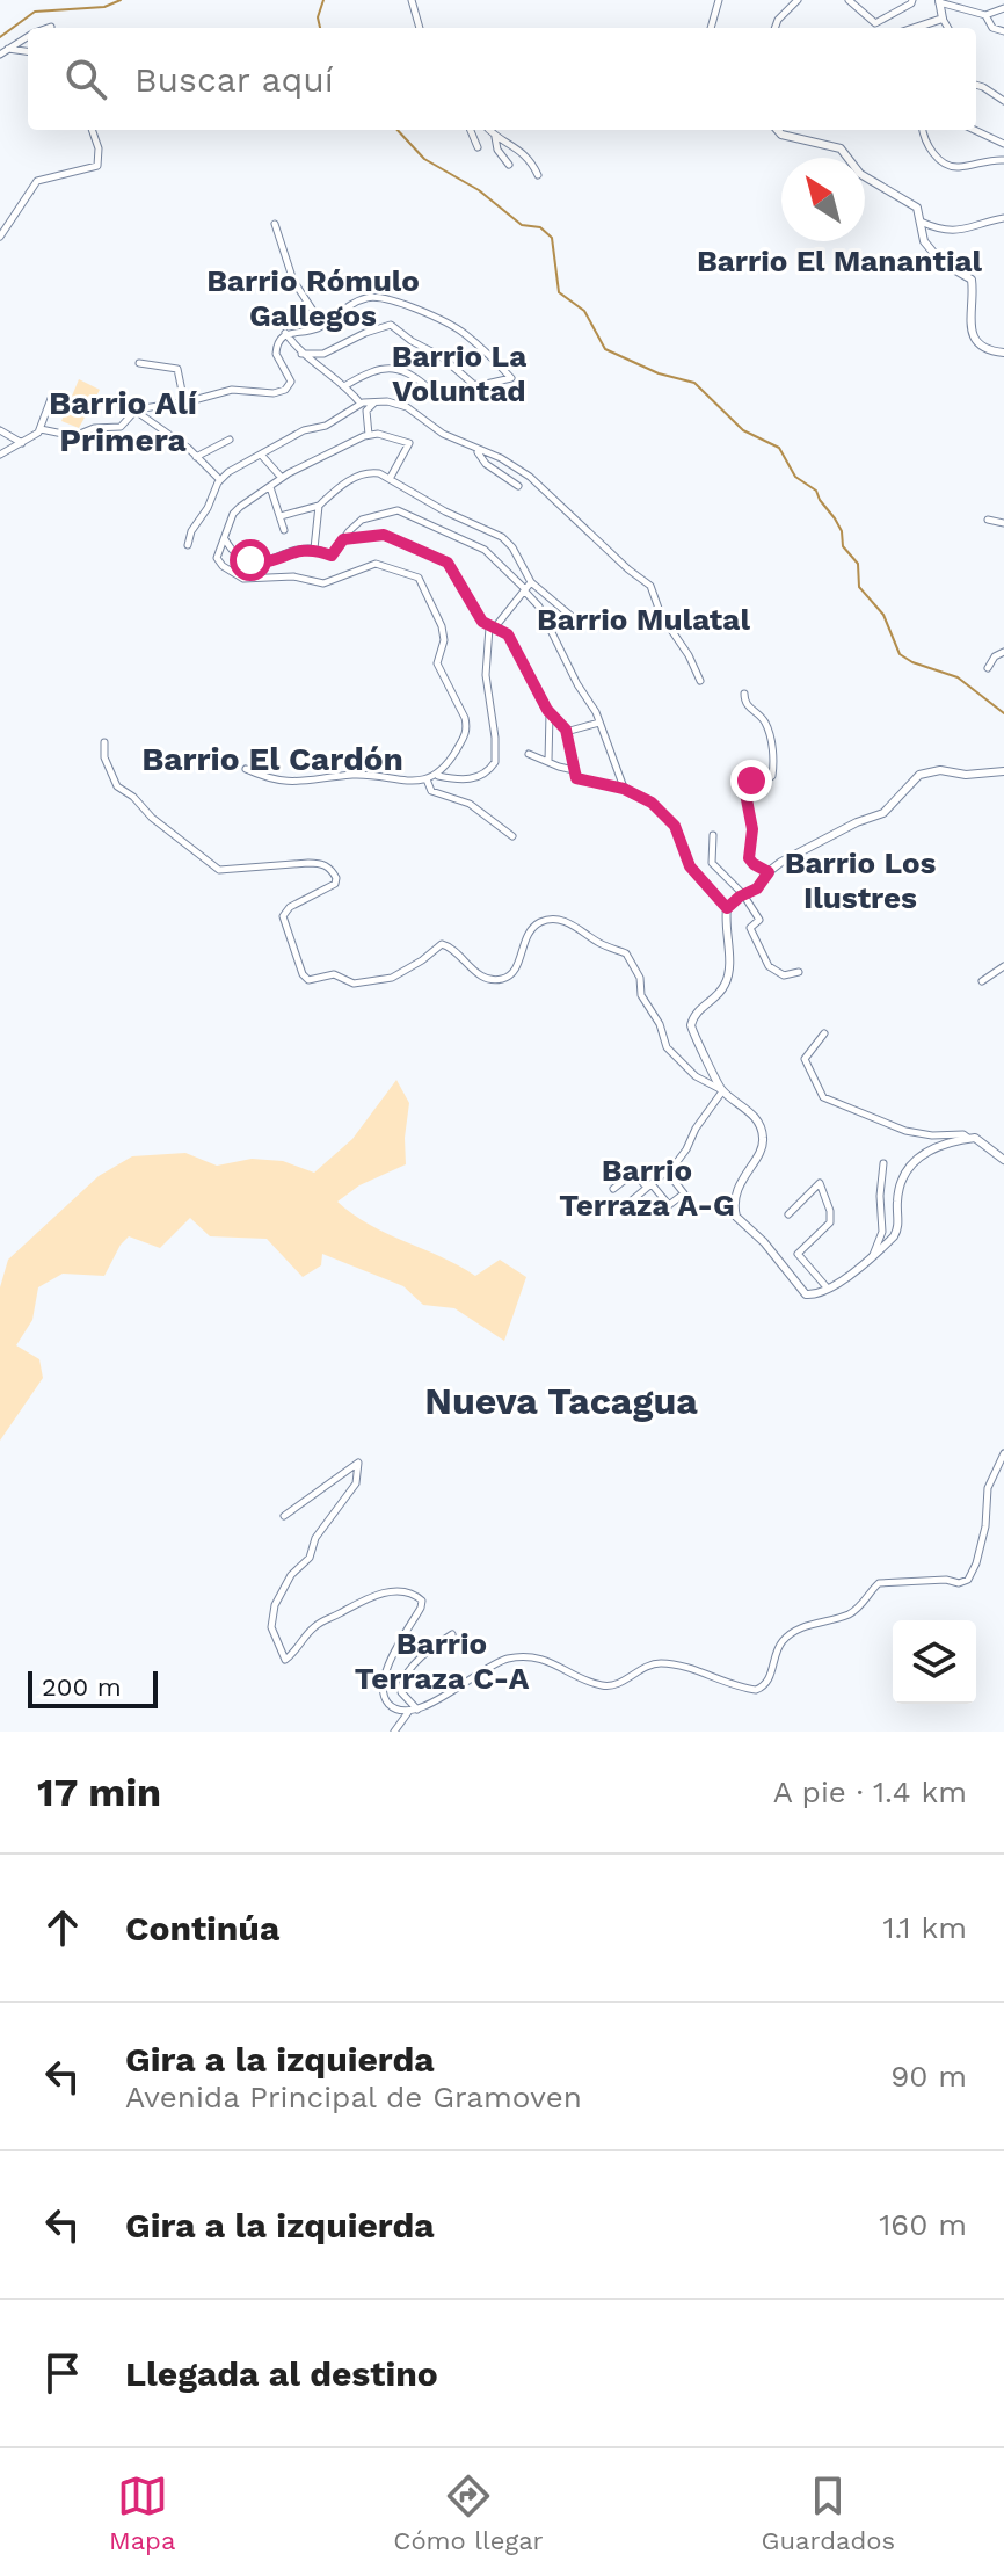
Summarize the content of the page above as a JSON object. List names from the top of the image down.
{
  "districts": [
    "Barrio El Manantial",
    "Barrio Rómulo Gallegos",
    "Barrio La Voluntad",
    "Barrio Alí Primera",
    "Barrio Mulatal",
    "Barrio El Cardón",
    "Barrio Los Ilustres",
    "Barrio Terraza A-G",
    "Nueva Tacagua",
    "Barrio Terraza C-A"
  ],
  "scale_bar": "200 m",
  "north": "top left",
  "page": {
    "search": "Buscar aquí",
    "scale": "200 m",
    "heading": ["17 min", "A pie · 1.4 km"],
    "list": [
      ["Continúa", "1.1 km"],
      ["Gira a la izquierda", "Avenida Principal de Gramoven", "90 m"],
      ["Gira a la izquierda", "160 m"],
      "Llegada al destino"
    ],
    "nav": ["Mapa", "Cómo llegar", "Guardados"]
  }
}
